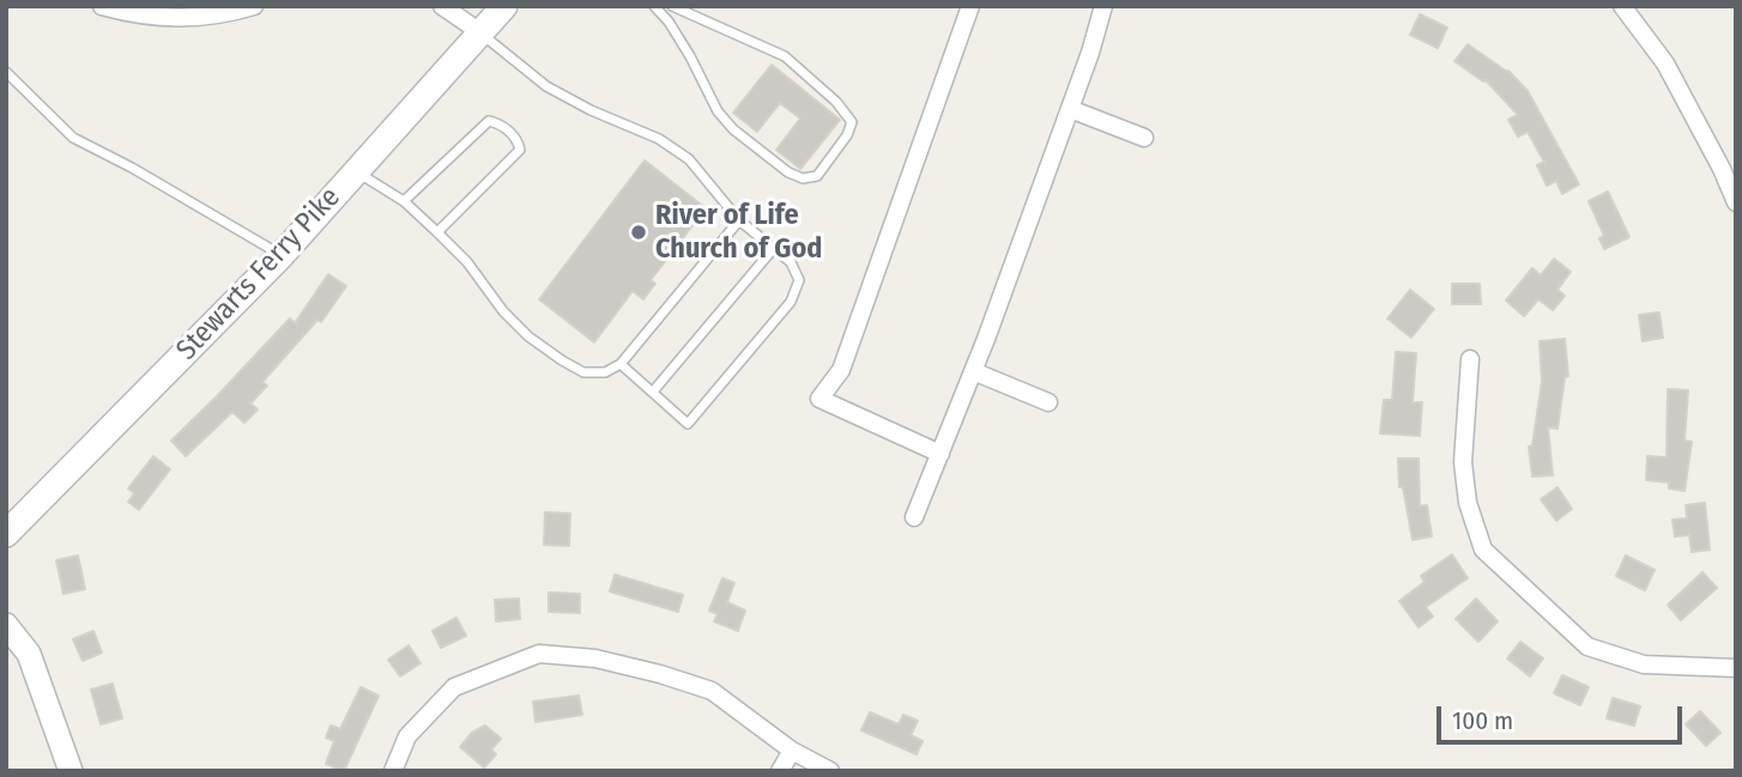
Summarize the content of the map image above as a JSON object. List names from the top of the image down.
{
  "streets": {
    "main road": ["Stewarts Ferry Pike"]
  },
  "places": ["River of Life Church of God"],
  "scale_bar": "100 m"
}
